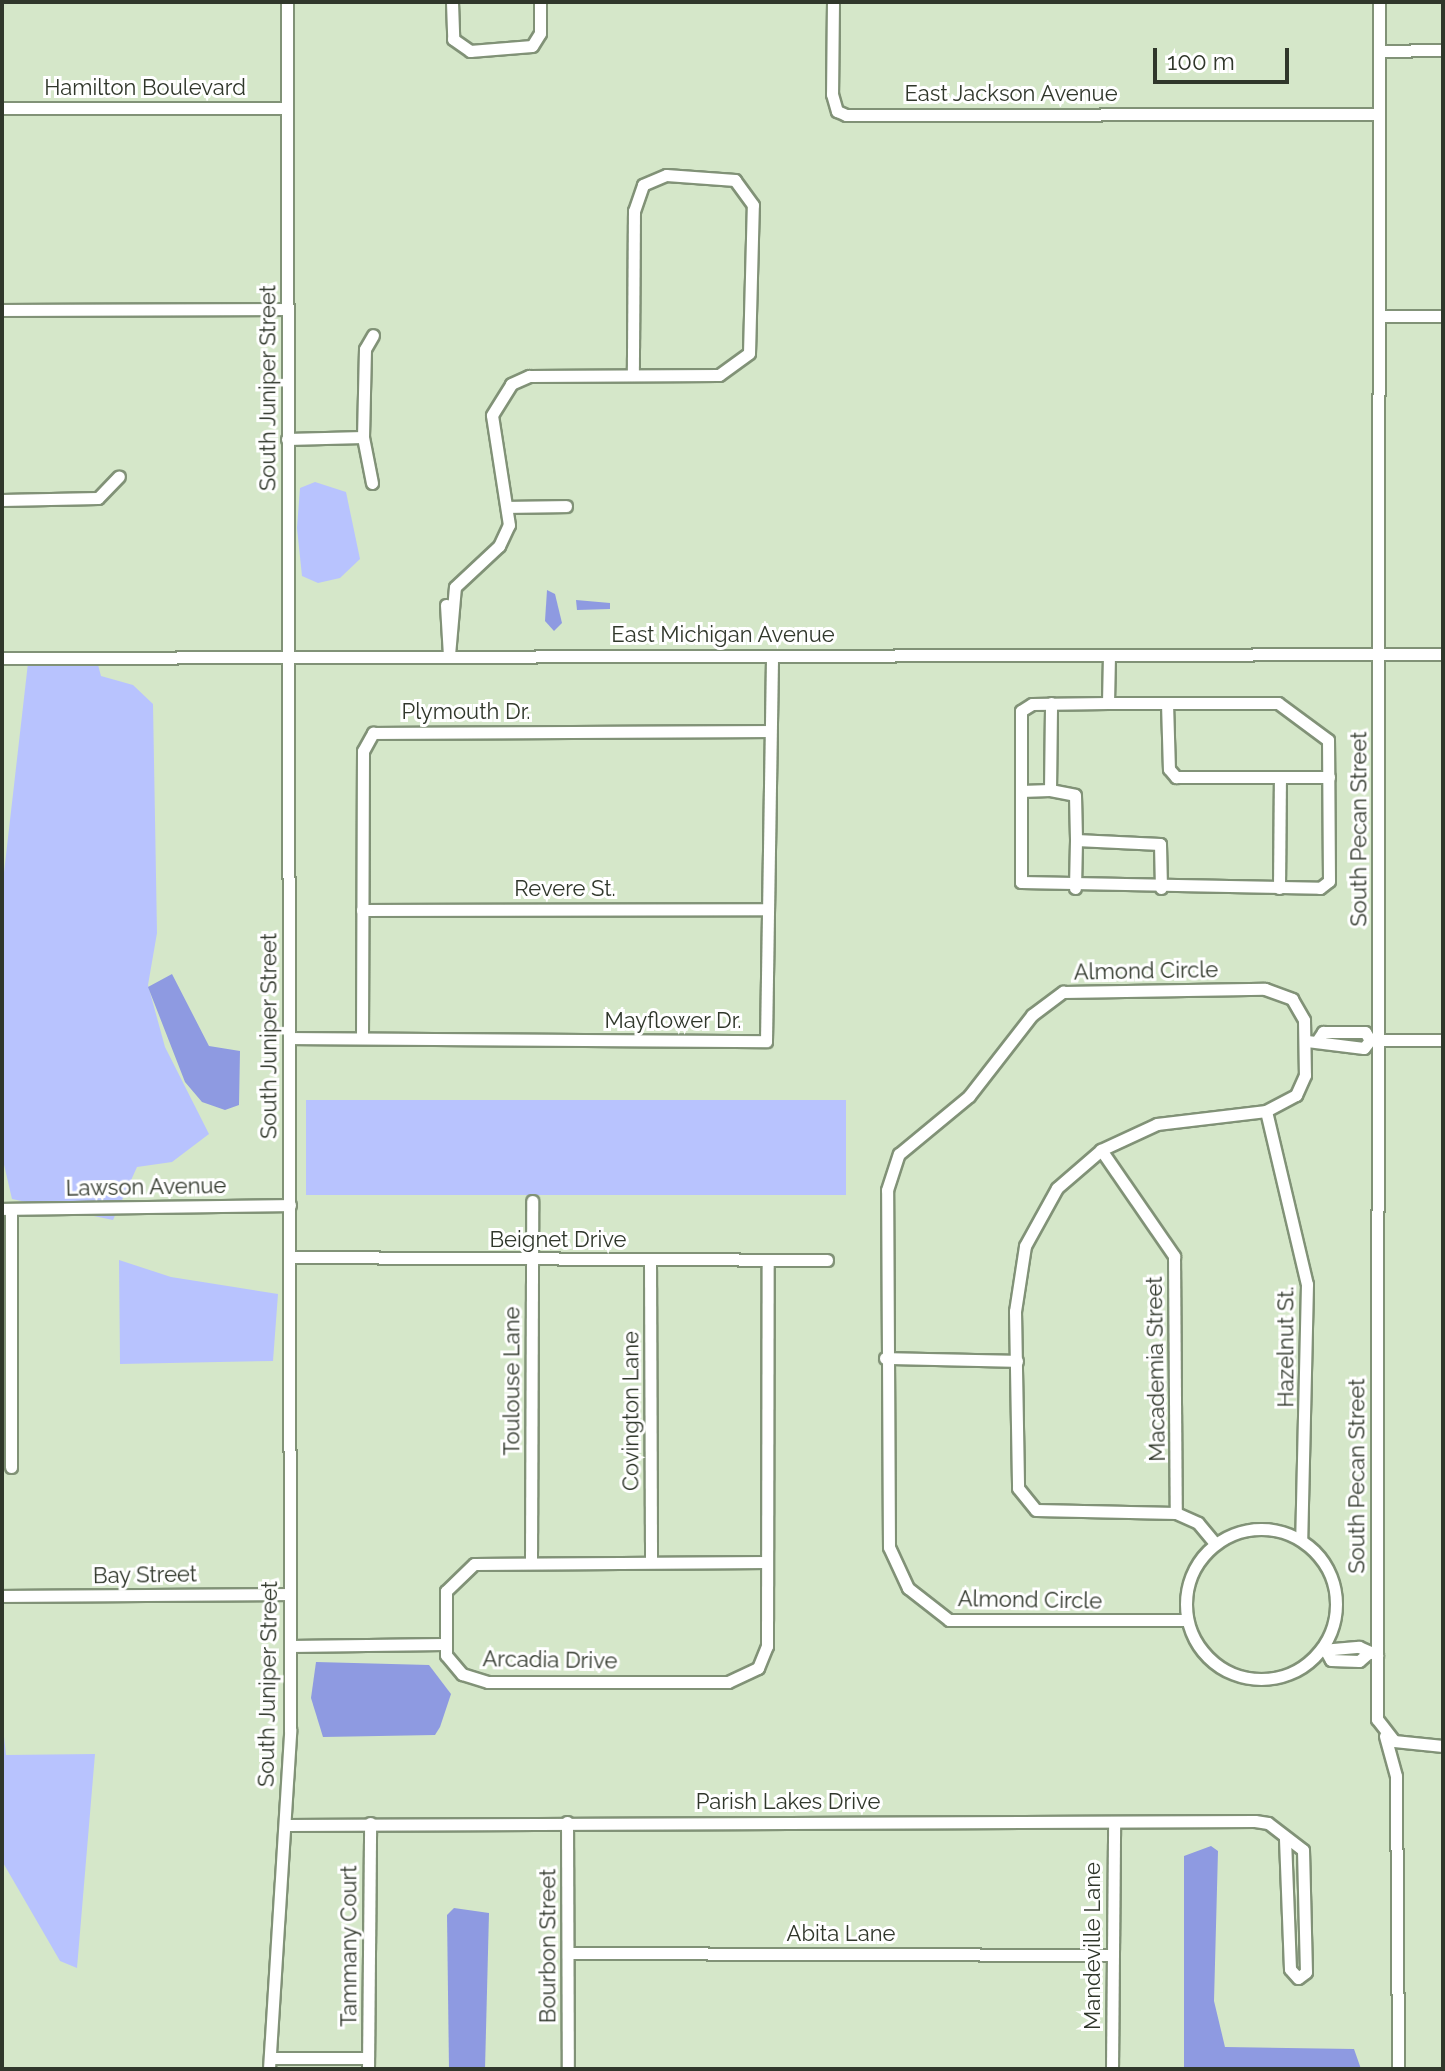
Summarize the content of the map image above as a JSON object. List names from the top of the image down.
{
  "streets": {
    "street": [
      "Hamilton Boulevard",
      "East Jackson Avenue",
      "South Juniper Street",
      "East Michigan Avenue",
      "Plymouth Dr.",
      "South Pecan Street",
      "Revere St.",
      "Almond Circle",
      "Mayflower Dr.",
      "Lawson Avenue",
      "Beignet Drive",
      "Hazelnut St.",
      "Macademia Street",
      "Toulouse Lane",
      "Covington Lane",
      "Bay Street",
      "Arcadia Drive",
      "Parish Lakes Drive",
      "Abita Lane",
      "Tammany Court",
      "Bourbon Street",
      "Mandeville Lane"
    ]
  },
  "crossings": [
    ["Hamilton Boulevard", "South Juniper Street"],
    ["East Jackson Avenue", "South Pecan Street"],
    ["South Juniper Street", "East Michigan Avenue"],
    ["South Juniper Street", "Mayflower Dr."],
    ["South Juniper Street", "Lawson Avenue"],
    ["South Juniper Street", "Beignet Drive"],
    ["South Juniper Street", "Bay Street"],
    ["South Juniper Street", "Parish Lakes Drive"],
    ["East Michigan Avenue", "South Pecan Street"],
    ["East Michigan Avenue", "Mayflower Dr."],
    ["Plymouth Dr.", "Revere St."],
    ["Plymouth Dr.", "Mayflower Dr."],
    ["Revere St.", "Mayflower Dr."],
    ["Almond Circle", "Hazelnut St."],
    ["Beignet Drive", "Toulouse Lane"],
    ["Beignet Drive", "Covington Lane"],
    ["Beignet Drive", "Arcadia Drive"],
    ["Parish Lakes Drive", "Tammany Court"],
    ["Parish Lakes Drive", "Bourbon Street"],
    ["Parish Lakes Drive", "Mandeville Lane"],
    ["Abita Lane", "Bourbon Street"],
    ["Abita Lane", "Mandeville Lane"]
  ],
  "scale_bar": "100 m"
}
